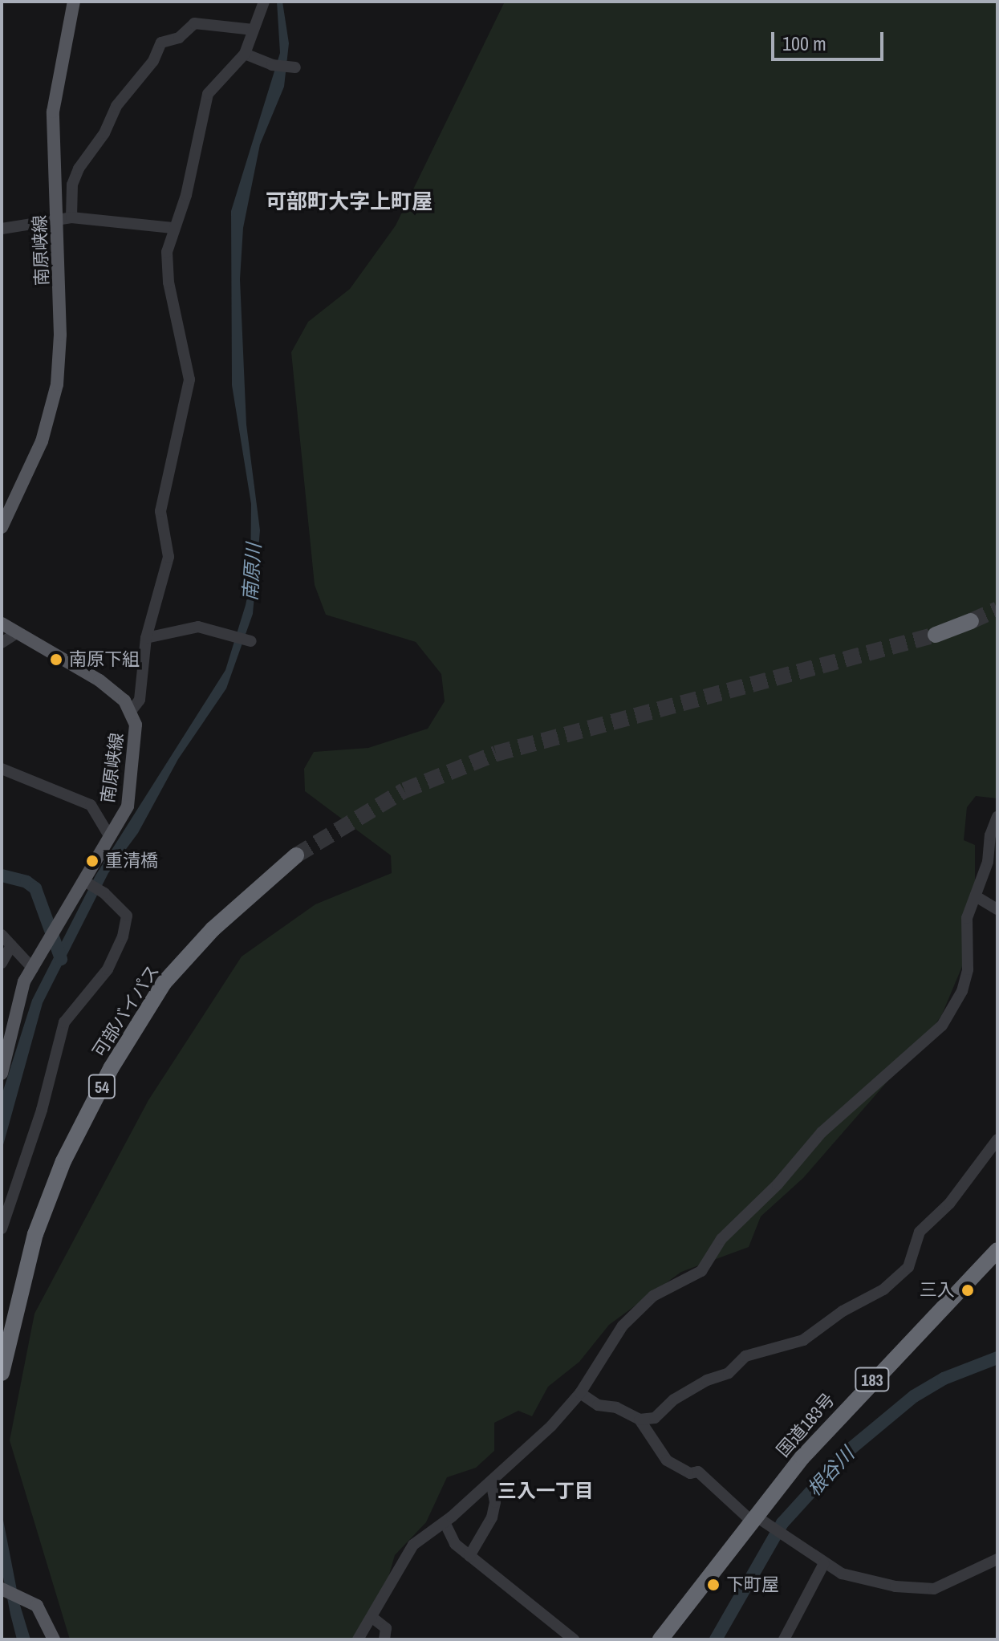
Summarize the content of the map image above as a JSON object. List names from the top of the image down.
{
  "streets": {
    "highway": [
      "可部バイパス",
      "54",
      "183",
      "国道183号"
    ],
    "main road": ["南原峡線"]
  },
  "districts": ["可部町大字上町屋", "三入一丁目"],
  "water": ["南原川", "根谷川"],
  "places": [
    "南原下組",
    "重清橋",
    "三入",
    "下町屋"
  ],
  "scale_bar": "100 m"
}
